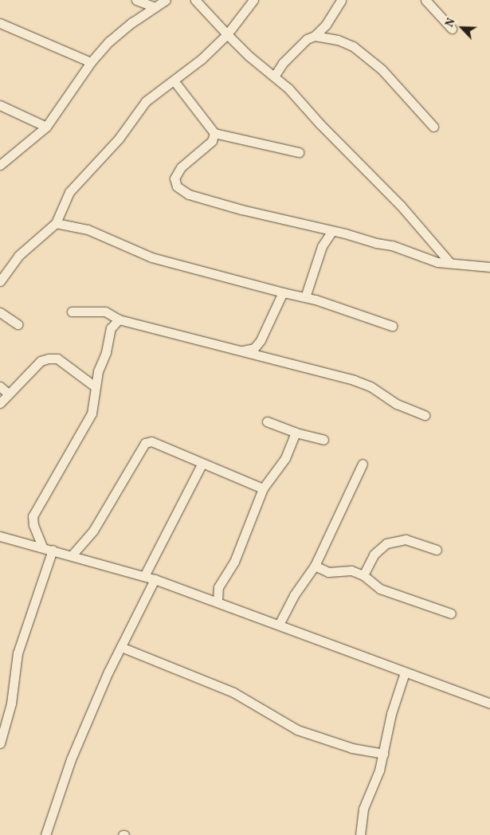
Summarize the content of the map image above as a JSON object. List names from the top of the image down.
{
  "north": "top left"
}
